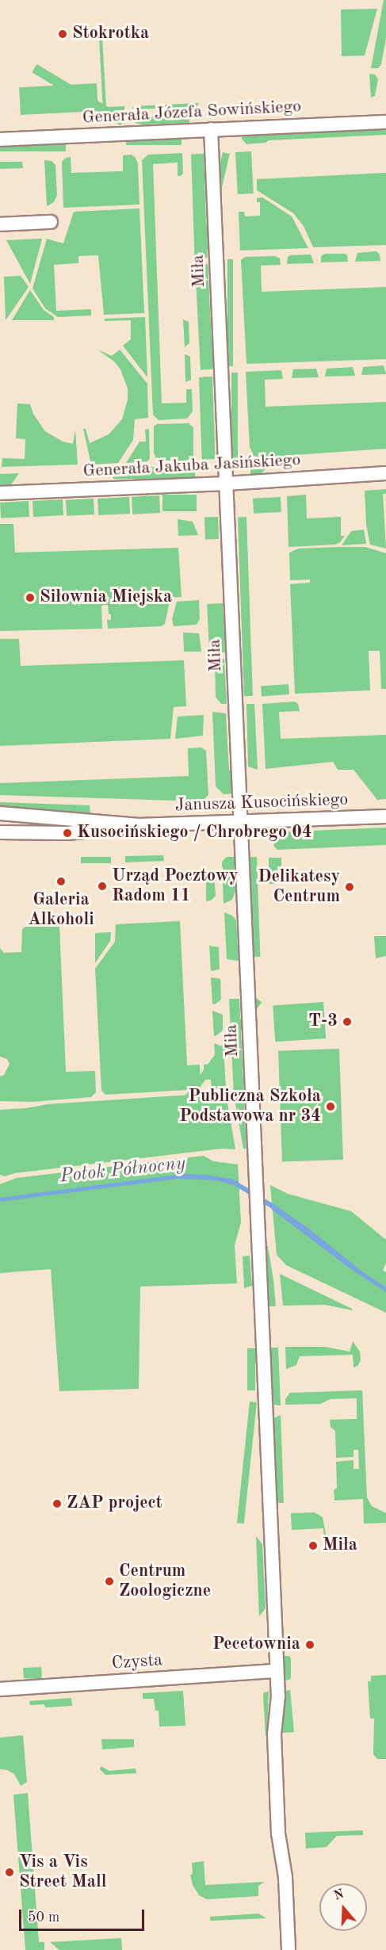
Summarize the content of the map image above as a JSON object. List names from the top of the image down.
{
  "streets": {
    "street": [
      "Generała Józefa Sowińskiego",
      "Miła",
      "Generała Jakuba Jasińskiego",
      "Janusza Kusocińskiego",
      "Czysta"
    ]
  },
  "crossings": [
    ["Generała Józefa Sowińskiego", "Miła"],
    ["Miła", "Generała Jakuba Jasińskiego"],
    ["Miła", "Janusza Kusocińskiego"],
    ["Miła", "Czysta"]
  ],
  "water": ["Potok Północny"],
  "places": [
    "Stokrotka",
    "Siłownia Miejska",
    "Kusocińskiego / Chrobrego 04",
    "Galeria Alkoholi",
    "Urząd Pocztowy Radom 11",
    "Delikatesy Centrum",
    "T-3",
    "Publiczna Szkoła Podstawowa nr 34",
    "ZAP project",
    "Miła",
    "Centrum Zoologiczne",
    "Pecetownia",
    "Vis a Vis Street Mall"
  ],
  "scale_bar": "50 m",
  "north": "top"
}
